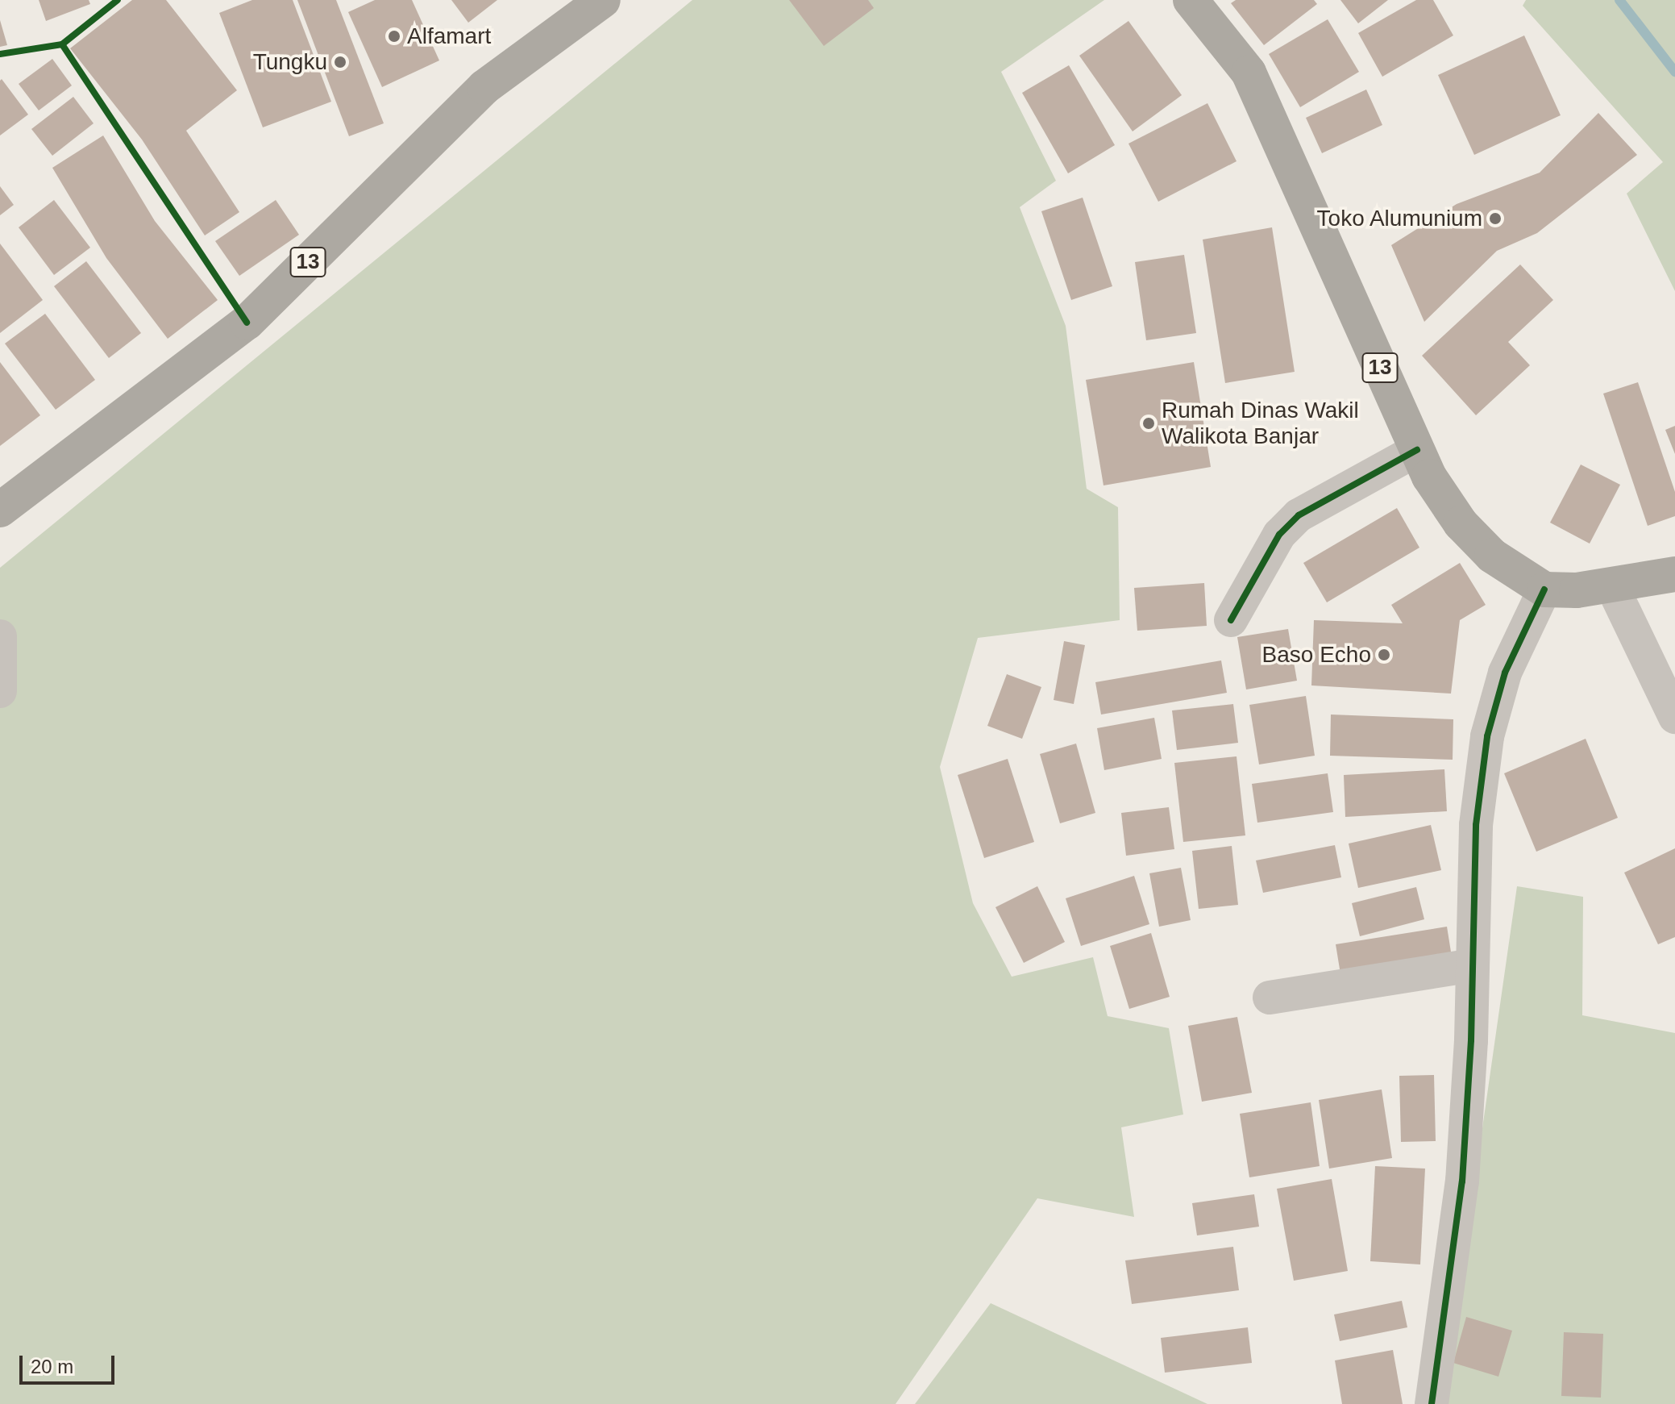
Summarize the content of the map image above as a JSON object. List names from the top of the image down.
{
  "streets": {
    "highway": ["13"]
  },
  "places": [
    "Alfamart",
    "Tungku",
    "Toko Alumunium",
    "Rumah Dinas Wakil Walikota Banjar",
    "Baso Echo"
  ],
  "scale_bar": "20 m"
}
